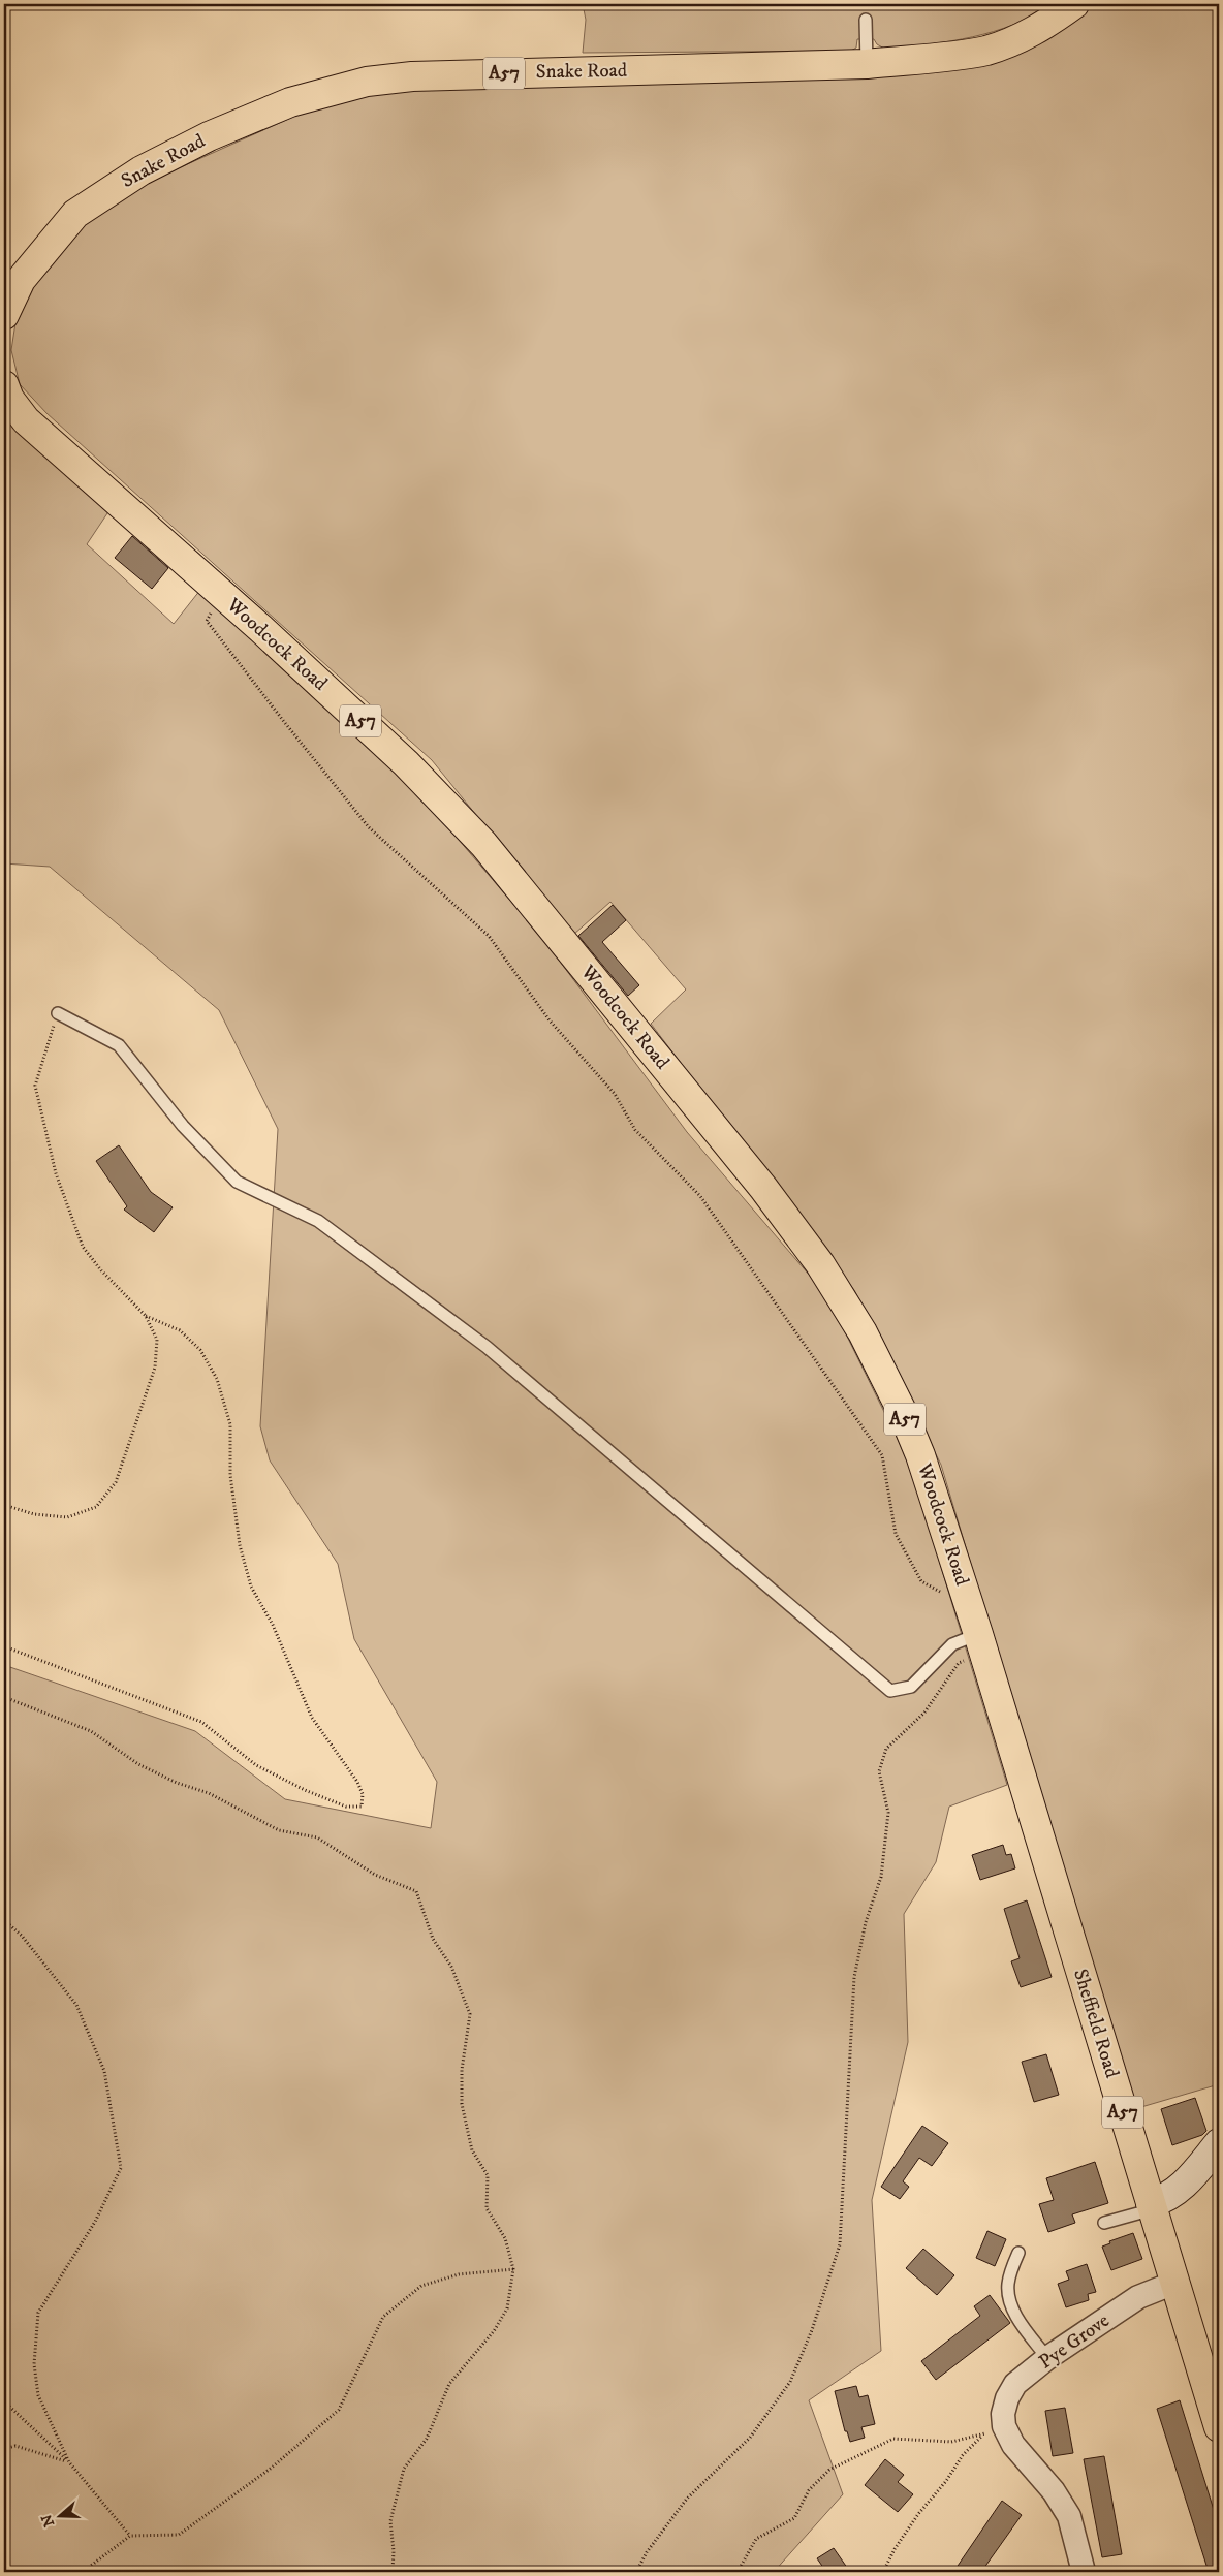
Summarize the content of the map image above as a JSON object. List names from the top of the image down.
{
  "streets": {
    "main road": [
      "Snake Road",
      "A57",
      "Woodcock Road",
      "Sheffield Road"
    ],
    "street": ["Pye Grove"]
  },
  "crossings": [
    ["Woodcock Road", "Sheffield Road"],
    ["Sheffield Road", "Pye Grove"]
  ],
  "north": "left"
}
